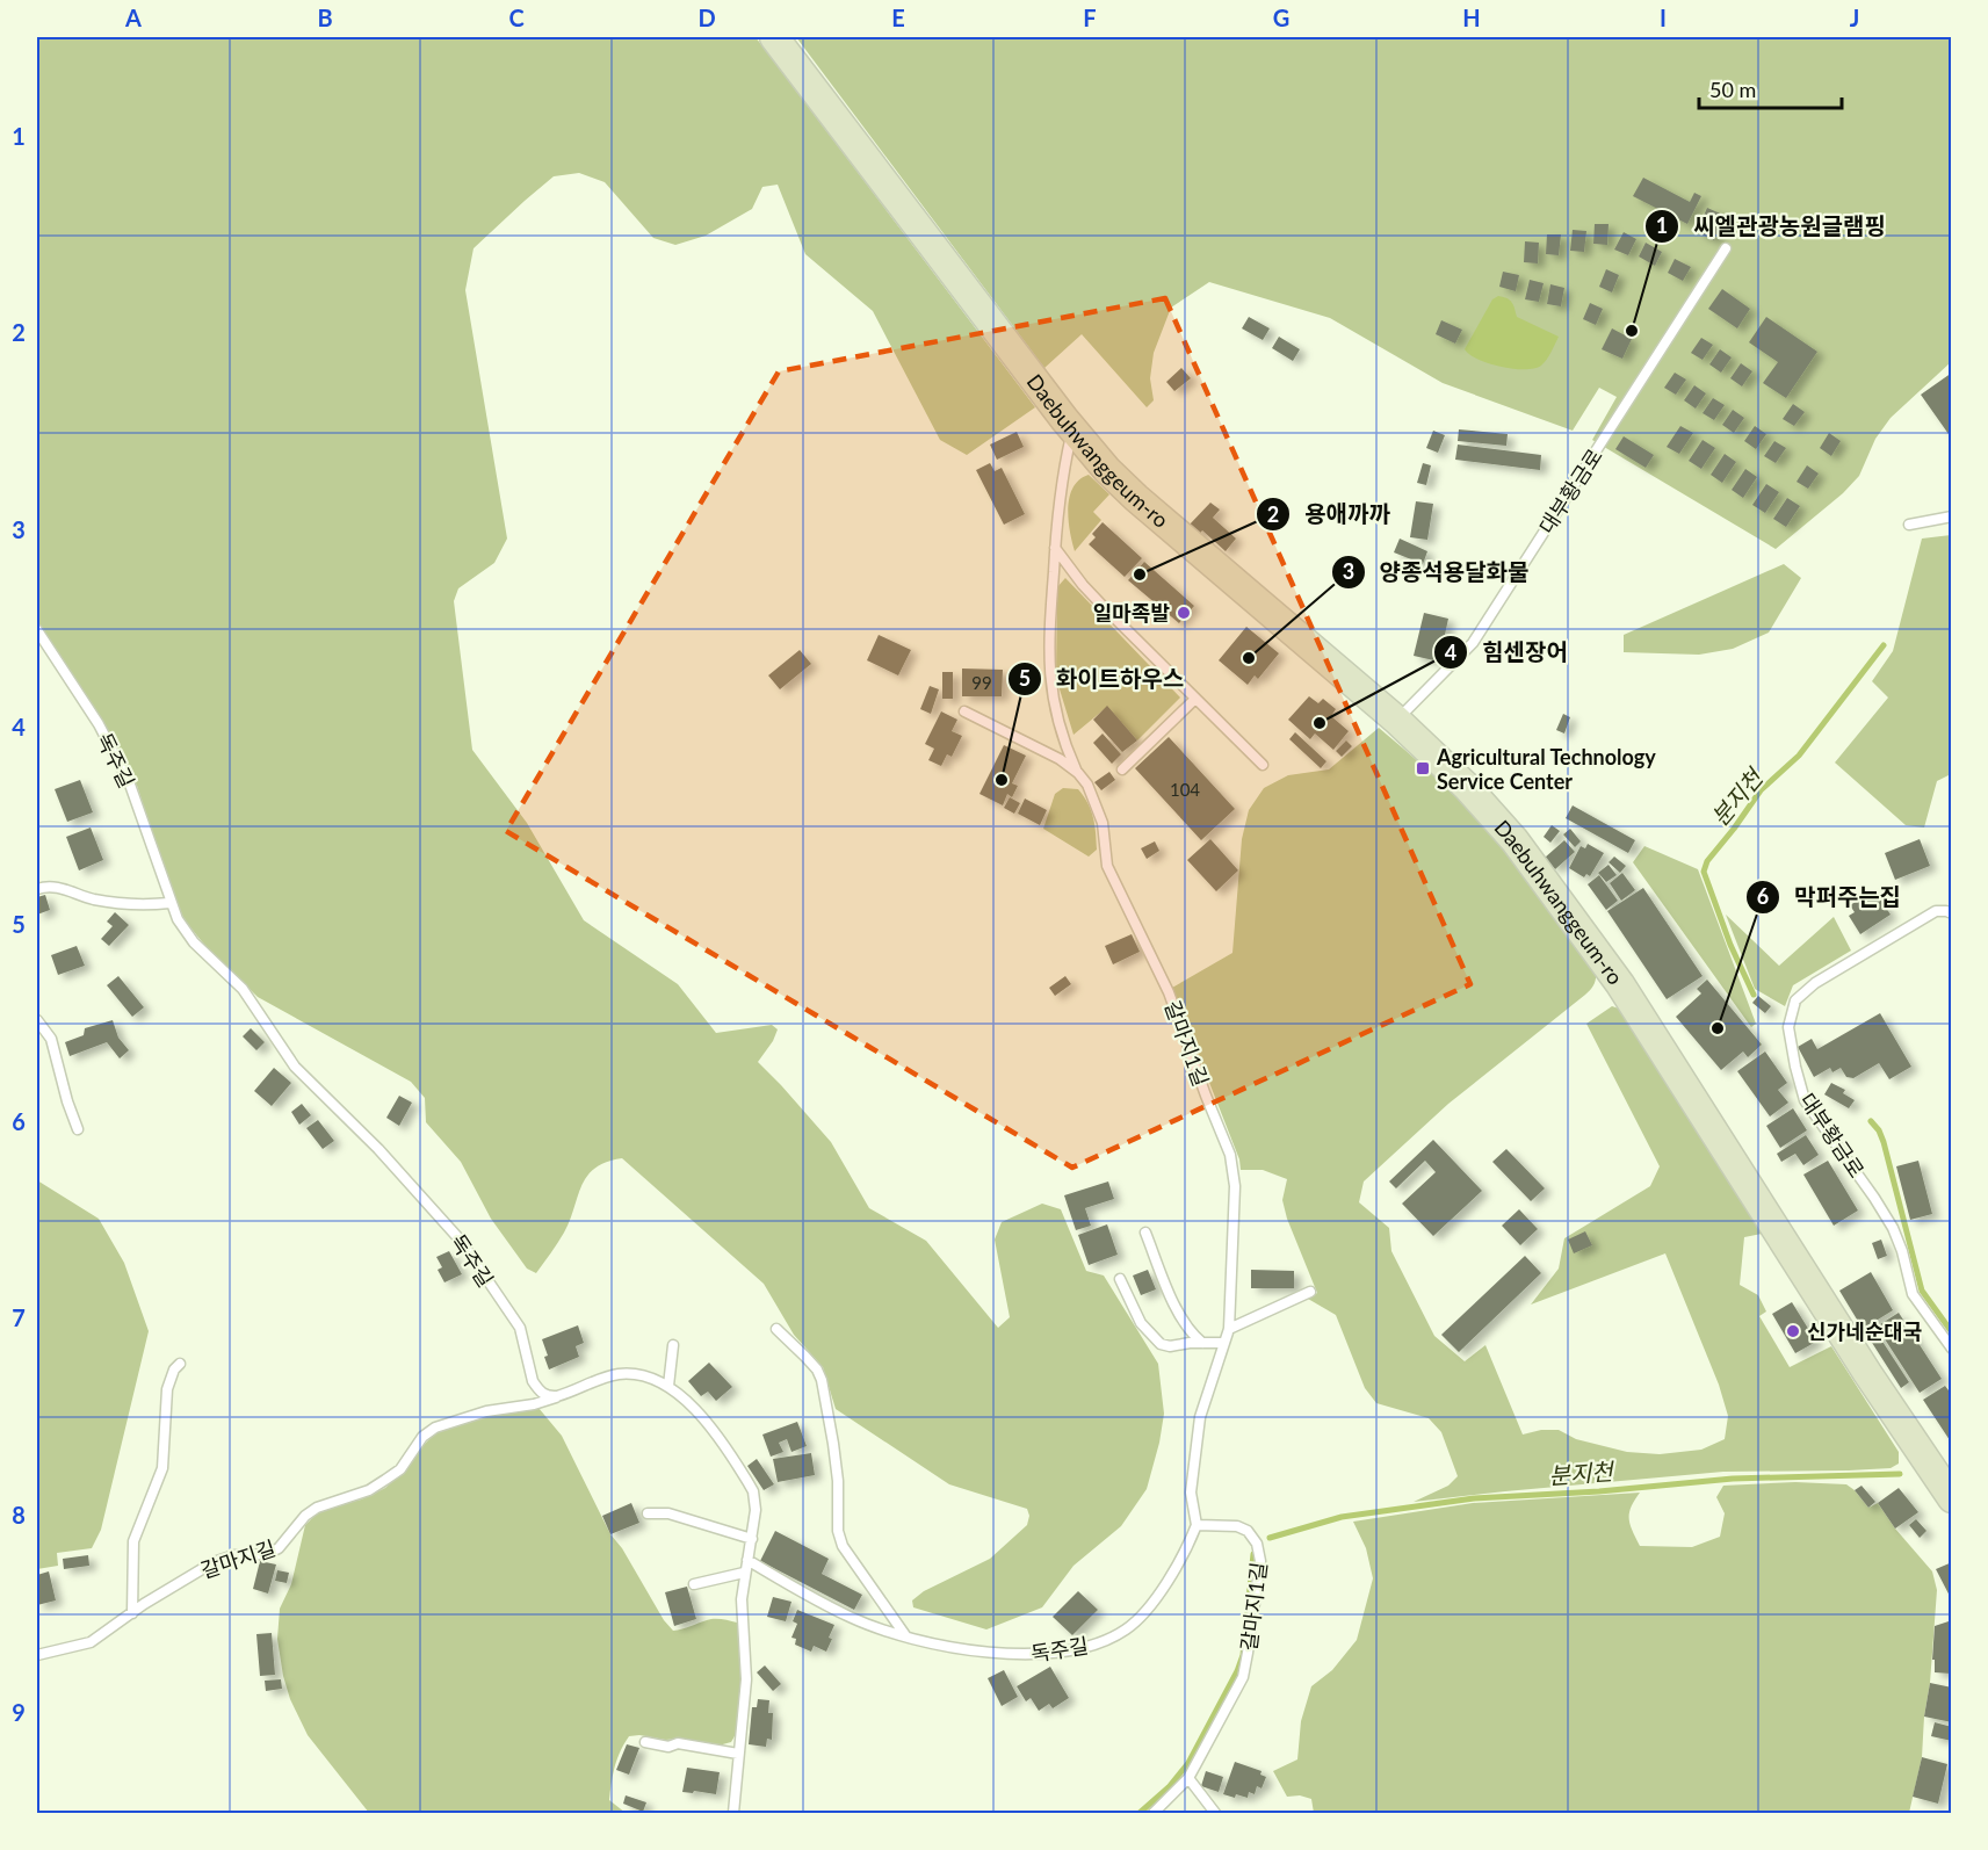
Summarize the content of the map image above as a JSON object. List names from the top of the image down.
{
  "streets": {
    "main road": ["Daebuhwanggeum-ro"],
    "lane": [
      "대부황금로",
      "독주길",
      "갈마지1길",
      "갈마지길"
    ]
  },
  "crossings": [
    ["Daebuhwanggeum-ro", "대부황금로"],
    ["Daebuhwanggeum-ro", "갈마지1길"],
    ["독주길", "갈마지1길"],
    ["독주길", "갈마지길"]
  ],
  "water": ["분지천"],
  "places": {
    "other": [
      "씨엘관광농원글램핑",
      "용애까까",
      "일마족발",
      "양종석용달화물",
      "힘센장어",
      "화이트하우스",
      "막퍼주는집",
      "신가네순대국"
    ],
    "transit": ["Agricultural Technology Service Center"]
  },
  "house_numbers": ["99", "104"],
  "scale_bar": "50 m",
  "grid": {
    "columns": [
      "A",
      "B",
      "C",
      "D",
      "E",
      "F",
      "G",
      "H",
      "I",
      "J"
    ],
    "rows": [
      "1",
      "2",
      "3",
      "4",
      "5",
      "6",
      "7",
      "8",
      "9"
    ]
  }
}
